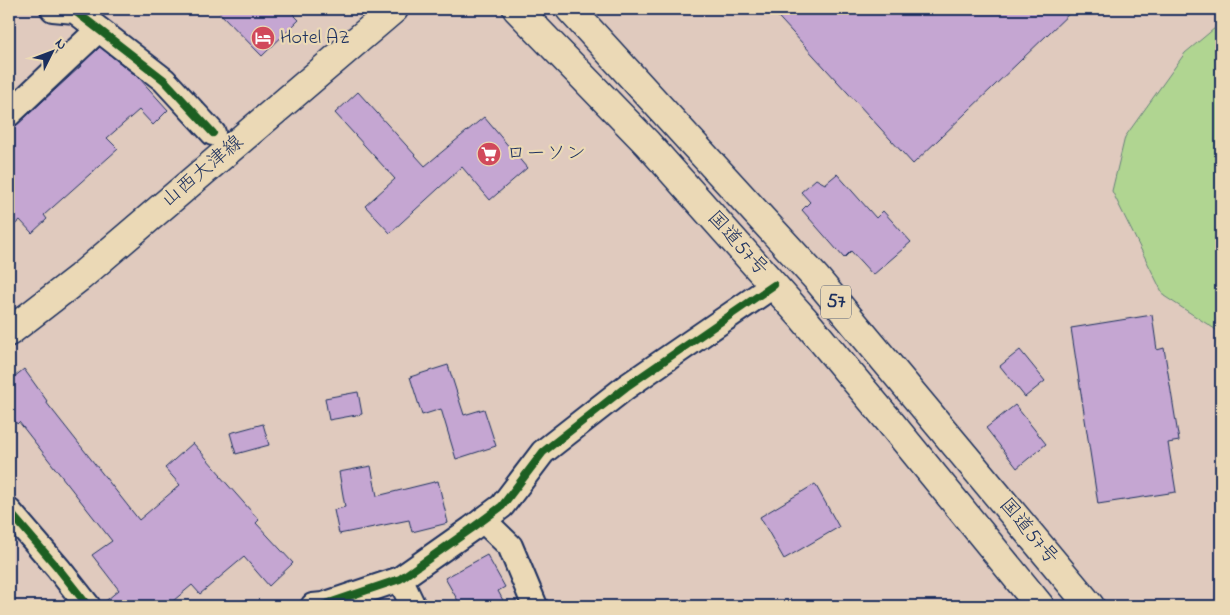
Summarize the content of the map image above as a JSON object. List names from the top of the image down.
{
  "streets": {
    "main road": ["山西大津線", "国道57号", "57"]
  },
  "places": {
    "hotel": ["Hotel AZ"],
    "supermarket": ["ローソン"]
  },
  "north": "top right"
}
